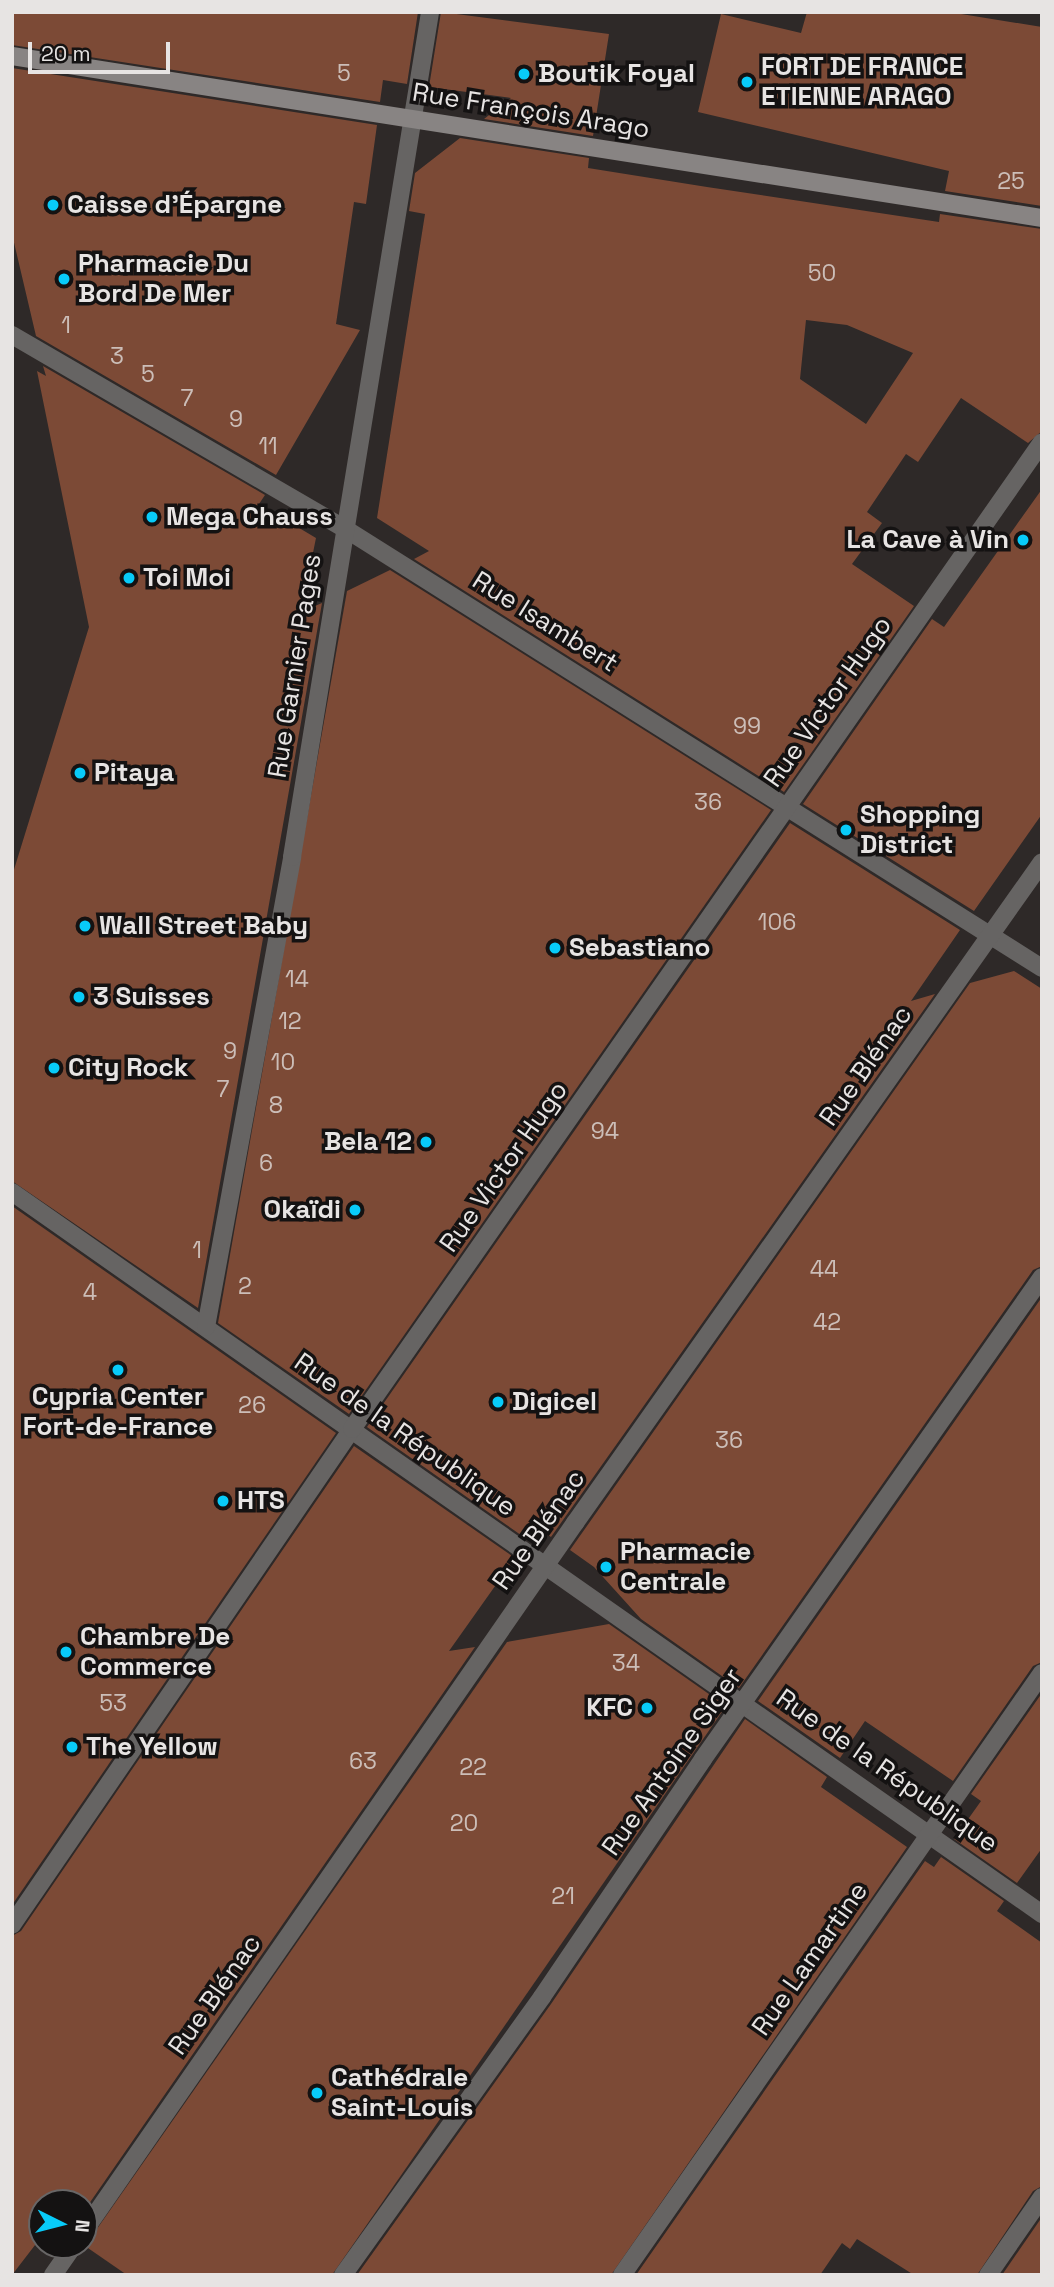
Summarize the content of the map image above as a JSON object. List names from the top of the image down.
{
  "streets": {
    "main road": ["Rue François Arago"],
    "street": [
      "Rue Isambert",
      "Rue Garnier Pages",
      "Rue Victor Hugo",
      "Rue Blénac",
      "Rue de la République",
      "Rue Antoine Siger",
      "Rue Lamartine"
    ]
  },
  "crossings": [
    ["Rue François Arago", "Rue Garnier Pages"],
    ["Rue Isambert", "Rue Garnier Pages"],
    ["Rue Isambert", "Rue Victor Hugo"],
    ["Rue Isambert", "Rue Blénac"],
    ["Rue Garnier Pages", "Rue de la République"],
    ["Rue Victor Hugo", "Rue de la République"],
    ["Rue Blénac", "Rue de la République"],
    ["Rue de la République", "Rue Antoine Siger"],
    ["Rue de la République", "Rue Lamartine"]
  ],
  "places": [
    "Boutik Foyal",
    "FORT DE FRANCE ETIENNE ARAGO",
    "Caisse d'Épargne",
    "Pharmacie Du Bord De Mer",
    "Mega Chauss",
    "La Cave à Vin",
    "Toi Moi",
    "Pitaya",
    "Shopping District",
    "Wall Street Baby",
    "Sebastiano",
    "3 Suisses",
    "City Rock",
    "Bela 12",
    "Okaïdi",
    "Cypria Center Fort-de-France",
    "Digicel",
    "HTS",
    "Pharmacie Centrale",
    "Chambre De Commerce",
    "KFC",
    "The Yellow",
    "Cathédrale Saint-Louis"
  ],
  "house_numbers": [
    "5",
    "25",
    "50",
    "1",
    "3",
    "5",
    "7",
    "9",
    "11",
    "99",
    "36",
    "106",
    "14",
    "12",
    "9",
    "10",
    "7",
    "8",
    "94",
    "6",
    "1",
    "44",
    "2",
    "4",
    "42",
    "26",
    "36",
    "34",
    "53",
    "63",
    "22",
    "20",
    "21"
  ],
  "scale_bar": "20 m",
  "north": "right"
}
